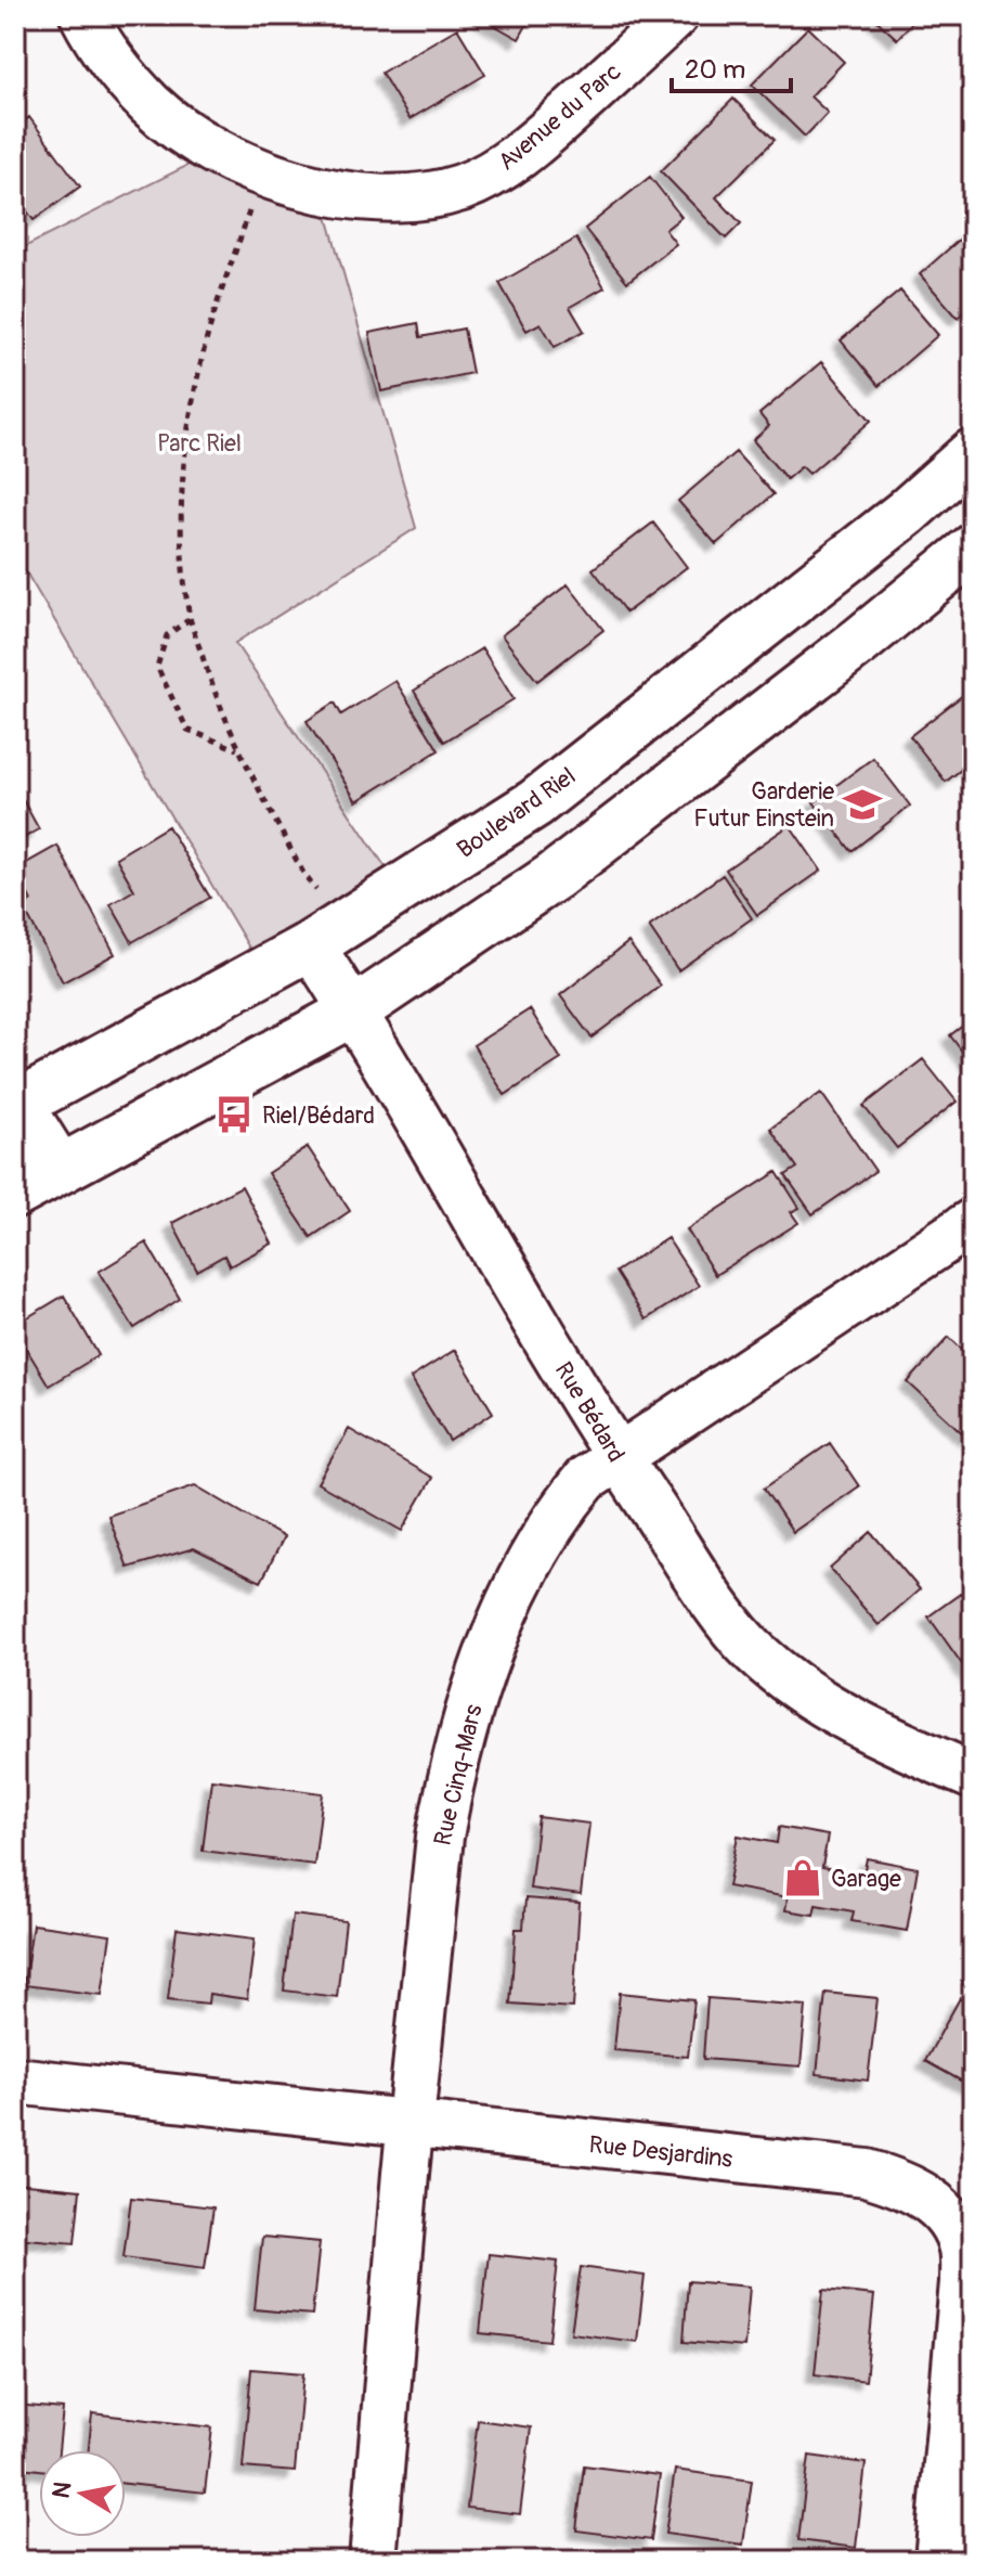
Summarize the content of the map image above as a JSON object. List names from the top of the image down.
{
  "streets": {
    "street": [
      "Avenue du Parc",
      "Boulevard Riel",
      "Rue Bédard",
      "Rue Cinq-Mars",
      "Rue Desjardins"
    ]
  },
  "crossings": [
    ["Boulevard Riel", "Rue Bédard"],
    ["Rue Bédard", "Rue Cinq-Mars"],
    ["Rue Cinq-Mars", "Rue Desjardins"]
  ],
  "parks": ["Parc Riel"],
  "places": {
    "school or university": ["Garderie Futur Einstein"],
    "bus stop": ["Riel/Bédard"],
    "shop": ["Garage"]
  },
  "scale_bar": "20 m",
  "north": "left"
}
